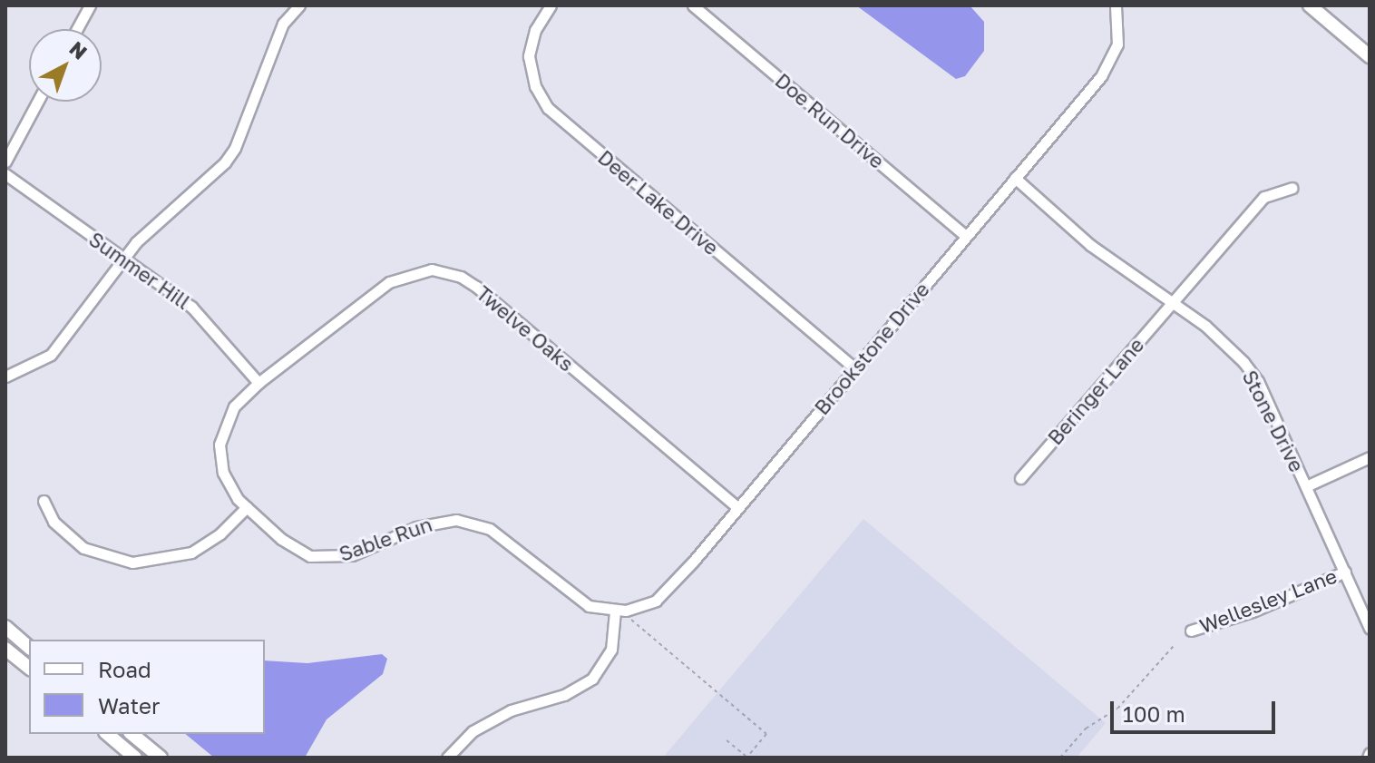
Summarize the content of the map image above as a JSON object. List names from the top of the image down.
{
  "streets": {
    "street": [
      "Doe Run Drive",
      "Deer Lake Drive",
      "Summer Hill",
      "Twelve Oaks",
      "Brookstone Drive",
      "Beringer Lane",
      "Stone Drive",
      "Sable Run",
      "Wellesley Lane"
    ]
  },
  "crossings": [
    ["Doe Run Drive", "Brookstone Drive"],
    ["Deer Lake Drive", "Brookstone Drive"],
    ["Summer Hill", "Twelve Oaks"],
    ["Summer Hill", "Sable Run"],
    ["Twelve Oaks", "Brookstone Drive"],
    ["Twelve Oaks", "Sable Run"],
    ["Brookstone Drive", "Stone Drive"],
    ["Brookstone Drive", "Sable Run"],
    ["Beringer Lane", "Stone Drive"],
    ["Stone Drive", "Wellesley Lane"]
  ],
  "legend": ["Road", "Water"],
  "scale_bar": "100 m",
  "north": "top right"
}
